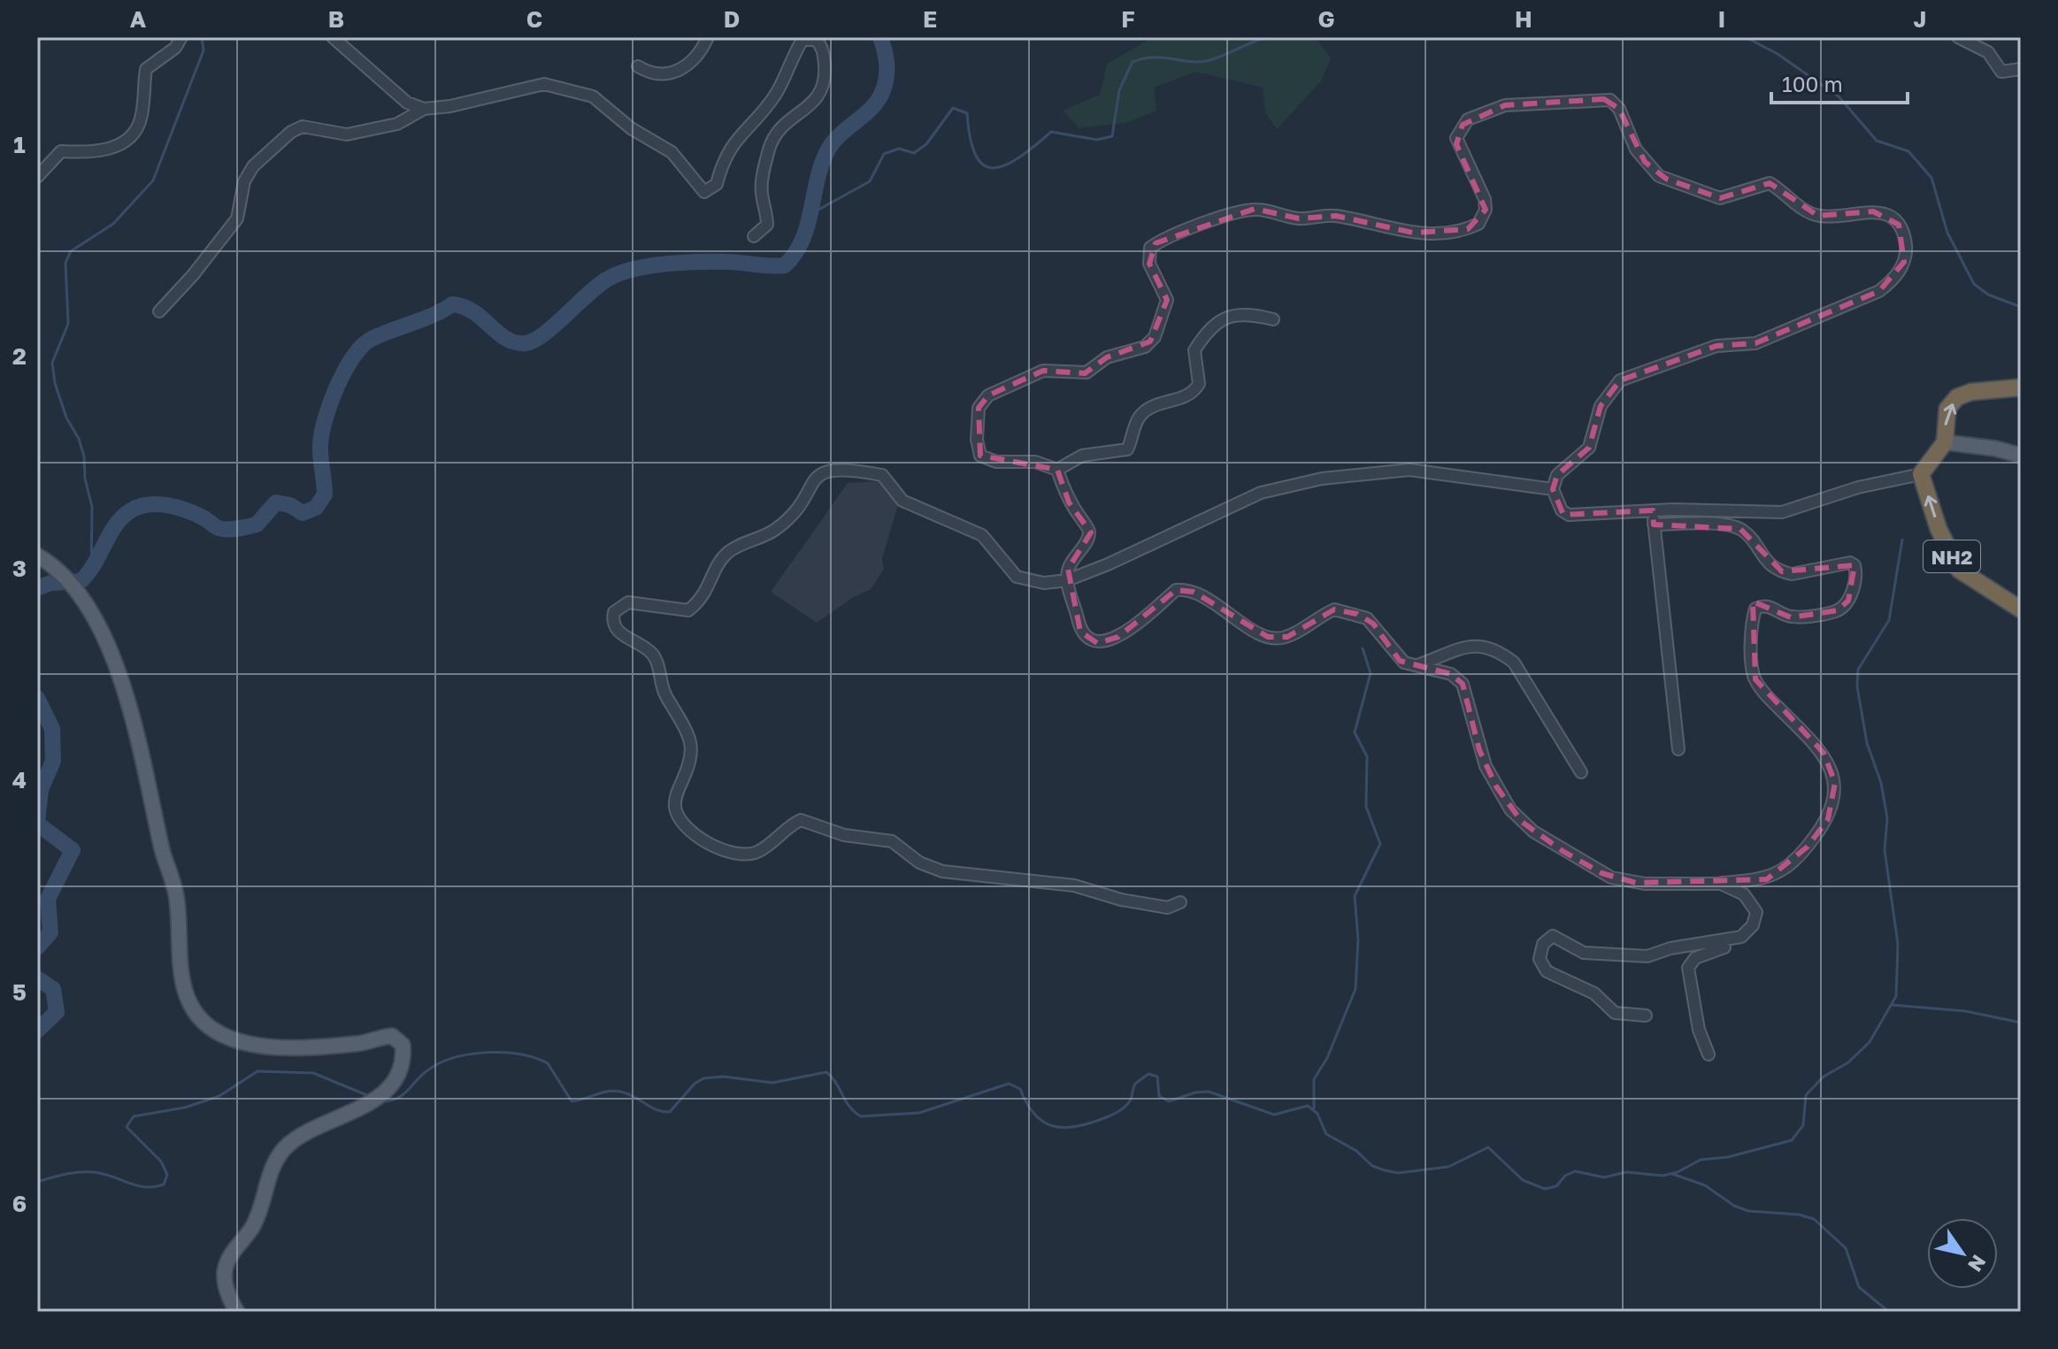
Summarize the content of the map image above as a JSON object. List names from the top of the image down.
{
  "streets": {
    "highway": ["NH2"]
  },
  "scale_bar": "100 m",
  "north": "bottom right",
  "grid": {
    "columns": [
      "A",
      "B",
      "C",
      "D",
      "E",
      "F",
      "G",
      "H",
      "I",
      "J"
    ],
    "rows": [
      "1",
      "2",
      "3",
      "4",
      "5",
      "6"
    ]
  }
}
